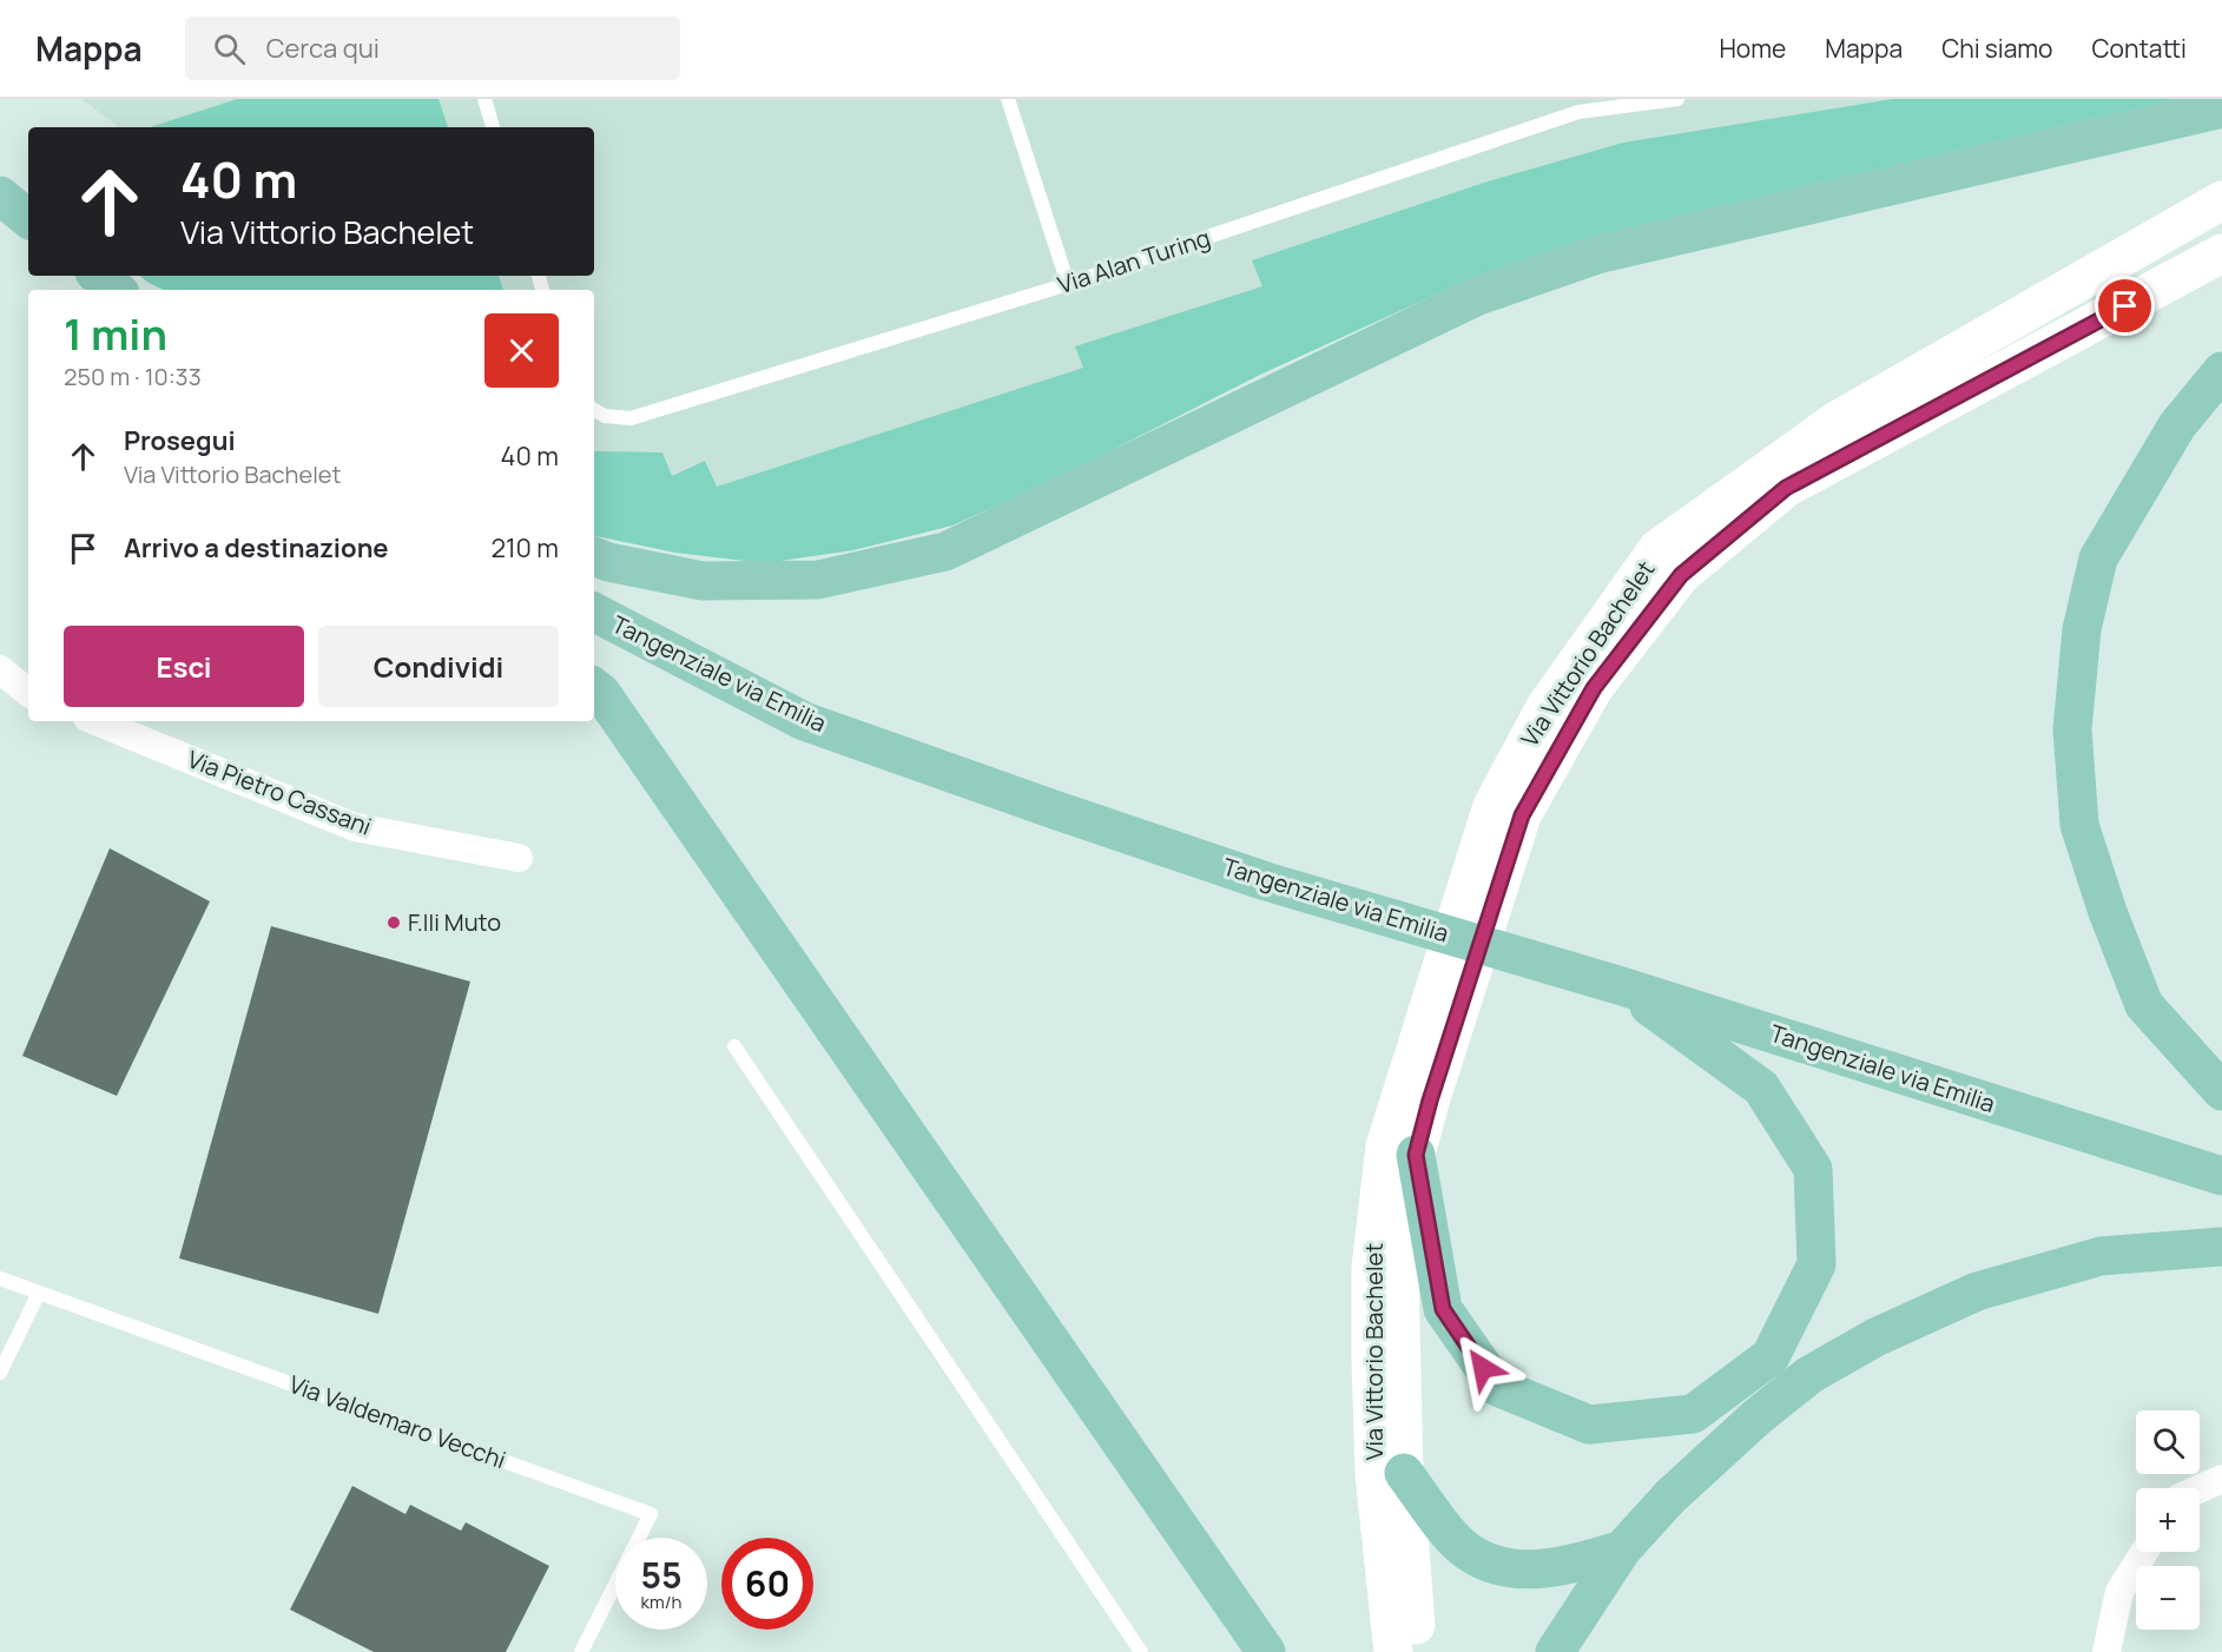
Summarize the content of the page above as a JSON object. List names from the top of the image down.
{
  "streets": {
    "main road": ["Via Vittorio Bachelet", "Tangenziale via Emilia"],
    "street": ["Via Pietro Cassani"],
    "lane": ["Via Alan Turing", "Via Valdemaro Vecchi"]
  },
  "places": ["F.lli Muto"],
  "page": {
    "header": "Mappa",
    "search": "Cerca qui",
    "nav": [
      "Home",
      "Mappa",
      "Chi siamo",
      "Contatti"
    ],
    "turn": ["40 m", "Via Vittorio Bachelet"],
    "heading": ["1 min", "250 m · 10:33"],
    "list": [
      {
        "name": "Prosegui",
        "note": "Via Vittorio Bachelet",
        "value": "40 m"
      },
      {
        "name": "Arrivo a destinazione",
        "value": "210 m"
      }
    ],
    "buttons": ["Esci", "Condividi"],
    "map_buttons": ["+", "−"],
    "speed": "55 km/h",
    "limit": "60"
  }
}
